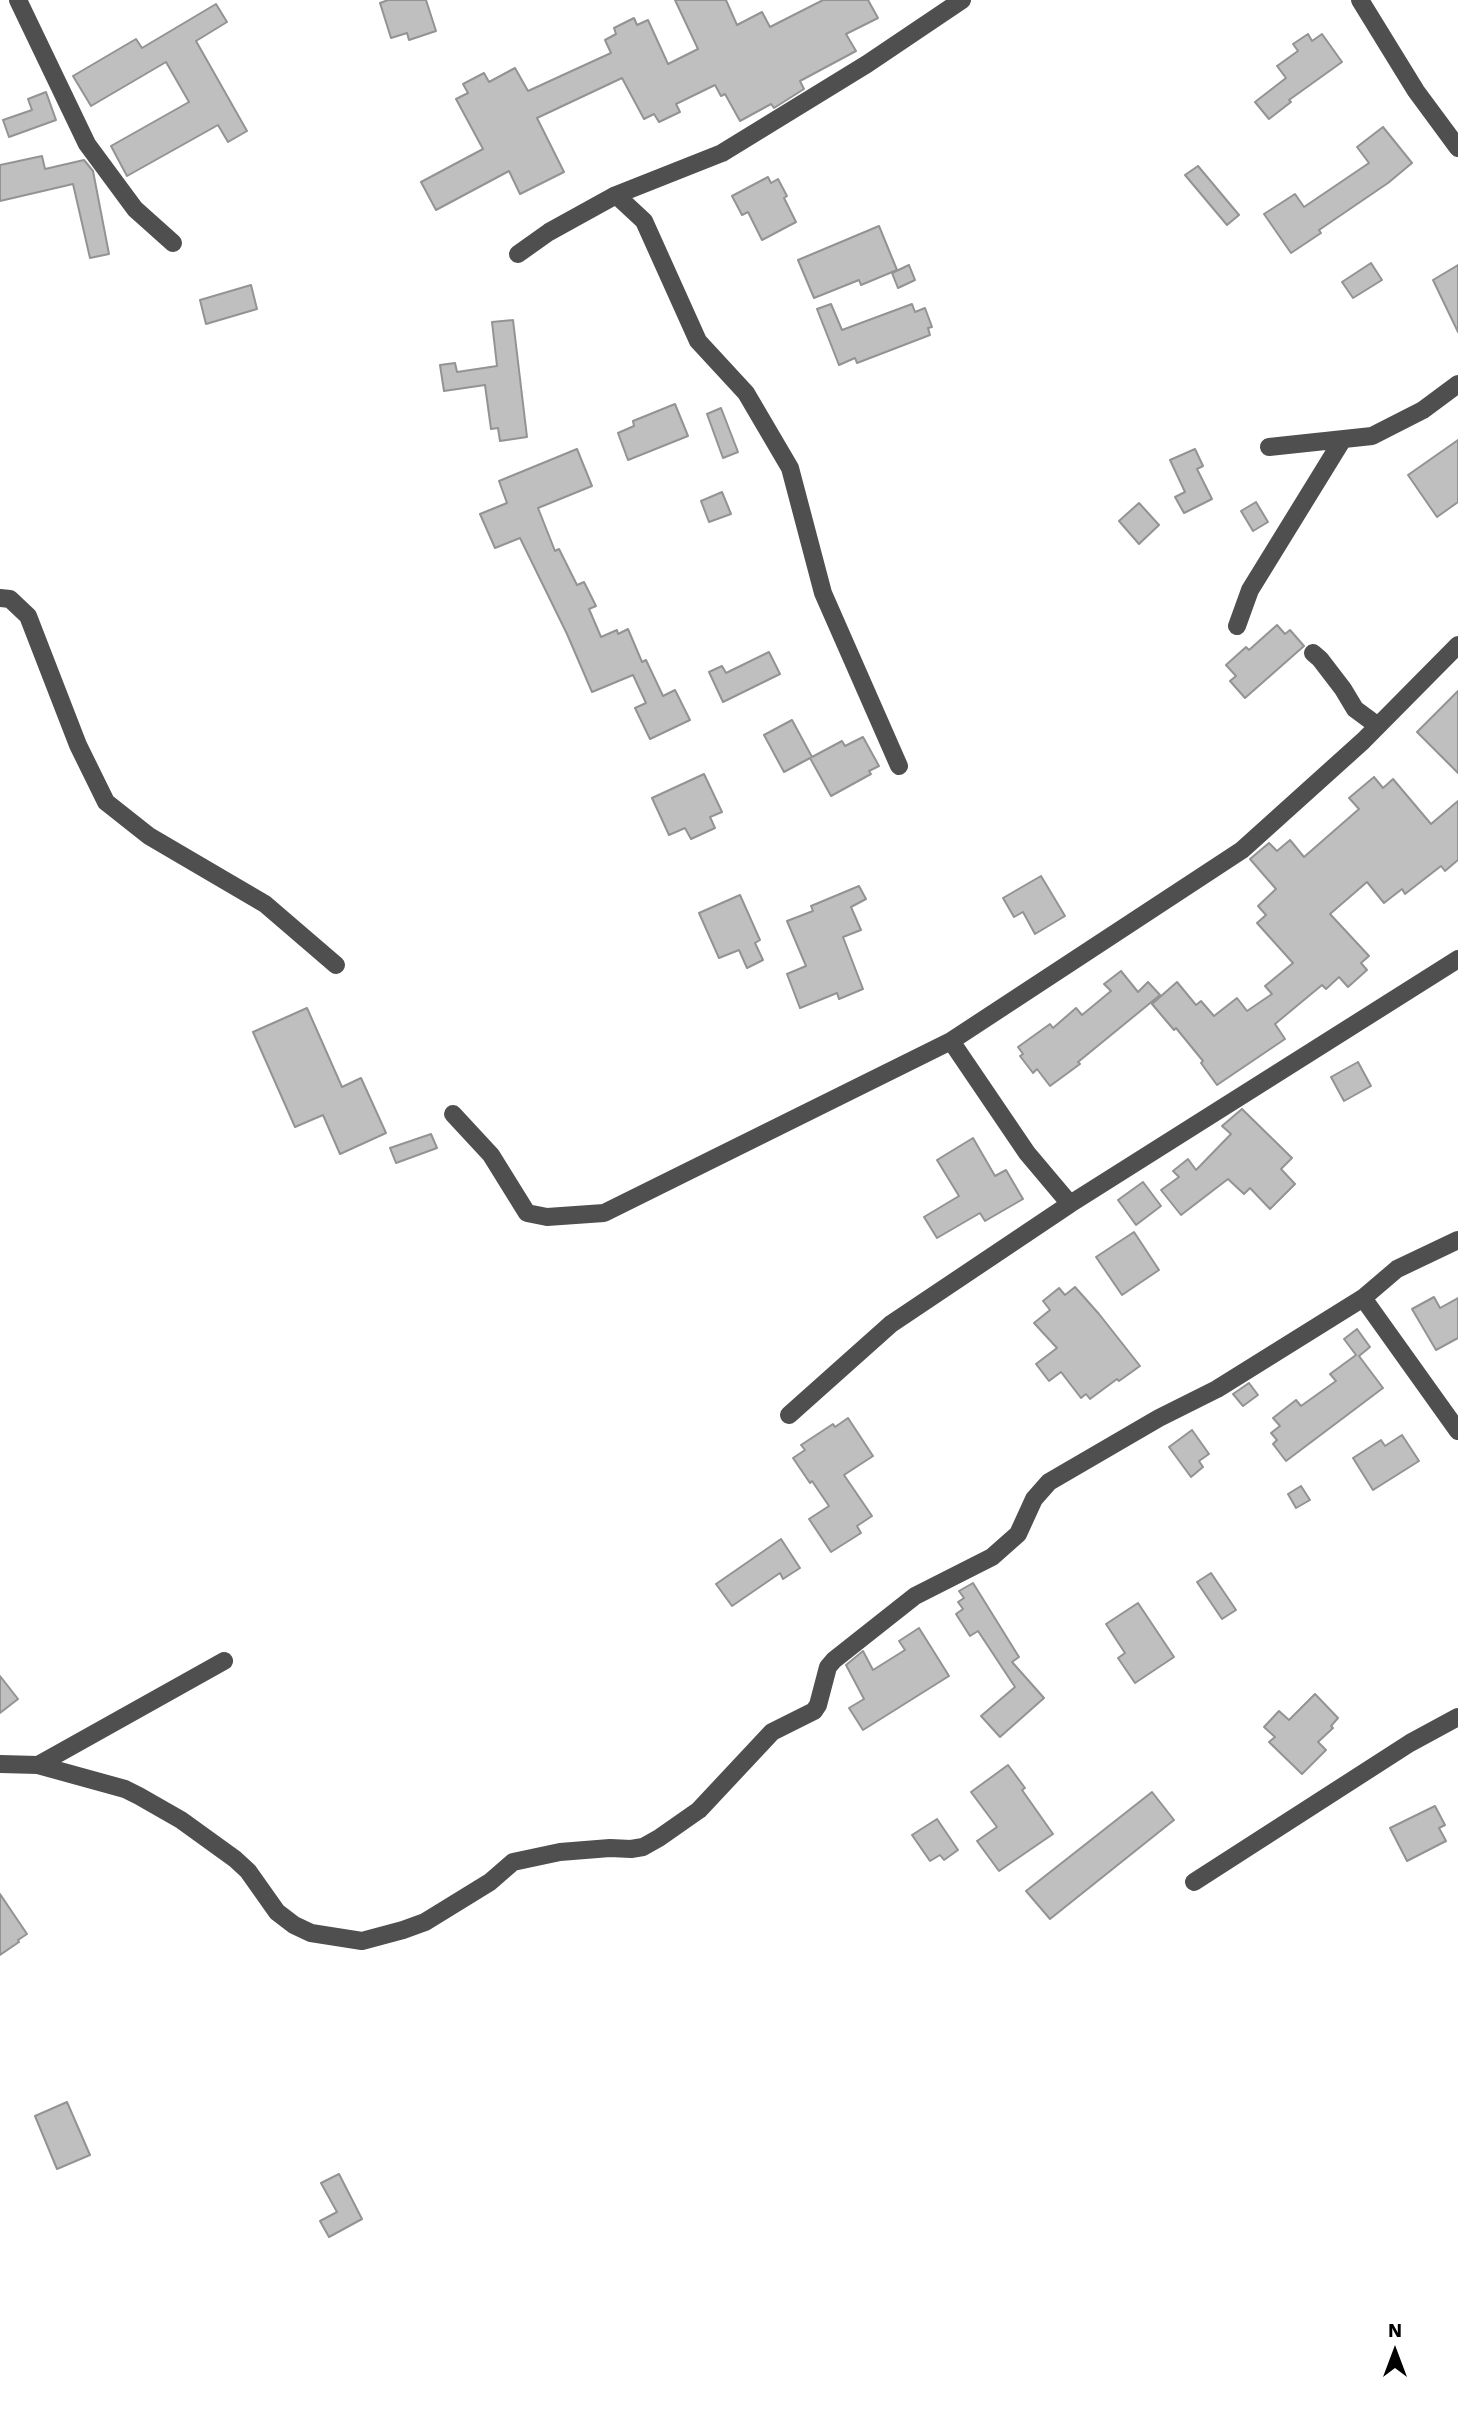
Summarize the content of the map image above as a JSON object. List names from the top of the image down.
{
  "north": "top"
}
